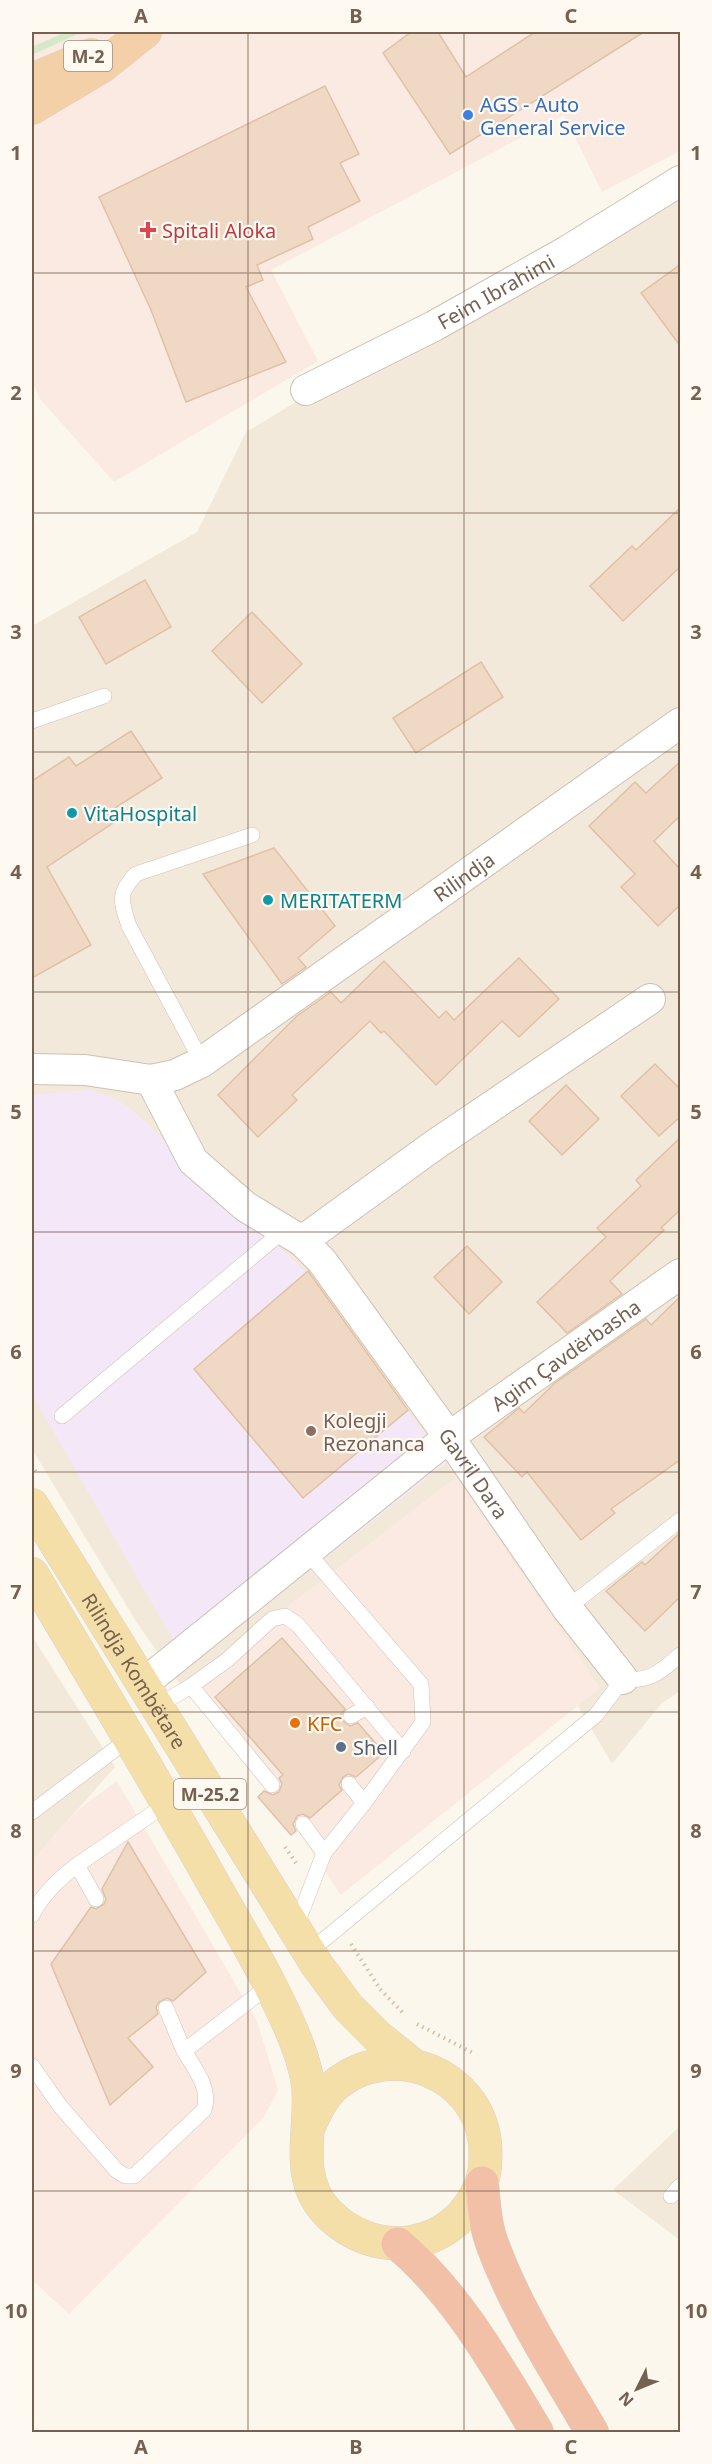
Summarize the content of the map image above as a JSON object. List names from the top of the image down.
{
  "streets": {
    "highway": ["M-2"],
    "main road": ["Rilindja Kombëtare", "M-25.2"],
    "street": [
      "Feim Ibrahimi",
      "Rilindja",
      "Agim Çavdërbasha",
      "Gavril Dara"
    ]
  },
  "crossings": [
    ["Rilindja", "Gavril Dara"],
    ["Agim Çavdërbasha", "Gavril Dara"],
    ["Agim Çavdërbasha", "Rilindja Kombëtare"],
    ["Rilindja Kombëtare", "M-25.2"]
  ],
  "places": {
    "other": [
      "AGS - Auto General Service",
      "VitaHospital",
      "MERITATERM",
      "Kolegji Rezonanca",
      "KFC",
      "Shell"
    ],
    "health": ["Spitali Aloka"]
  },
  "north": "bottom left",
  "grid": {
    "columns": ["A", "B", "C"],
    "rows": [
      "1",
      "2",
      "3",
      "4",
      "5",
      "6",
      "7",
      "8",
      "9",
      "10"
    ]
  }
}
